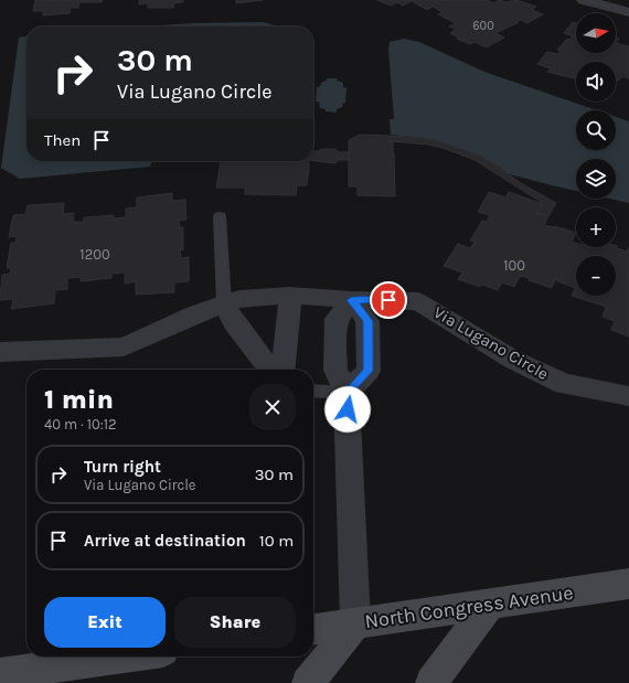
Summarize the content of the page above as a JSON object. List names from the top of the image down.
{
  "streets": {
    "main road": ["North Congress Avenue"],
    "street": ["Via Lugano Circle"]
  },
  "house_numbers": ["600", "1200", "100"],
  "north": "right",
  "page": {
    "map_buttons": ["+", "−"],
    "turn": ["30 m", "Via Lugano Circle"],
    "then": "Then",
    "heading": ["1 min", "40 m · 10:12"],
    "list": [
      {
        "name": "Turn right",
        "note": "Via Lugano Circle",
        "value": "30 m"
      },
      {
        "name": "Arrive at destination",
        "value": "10 m"
      }
    ],
    "buttons": ["Exit", "Share"]
  }
}
